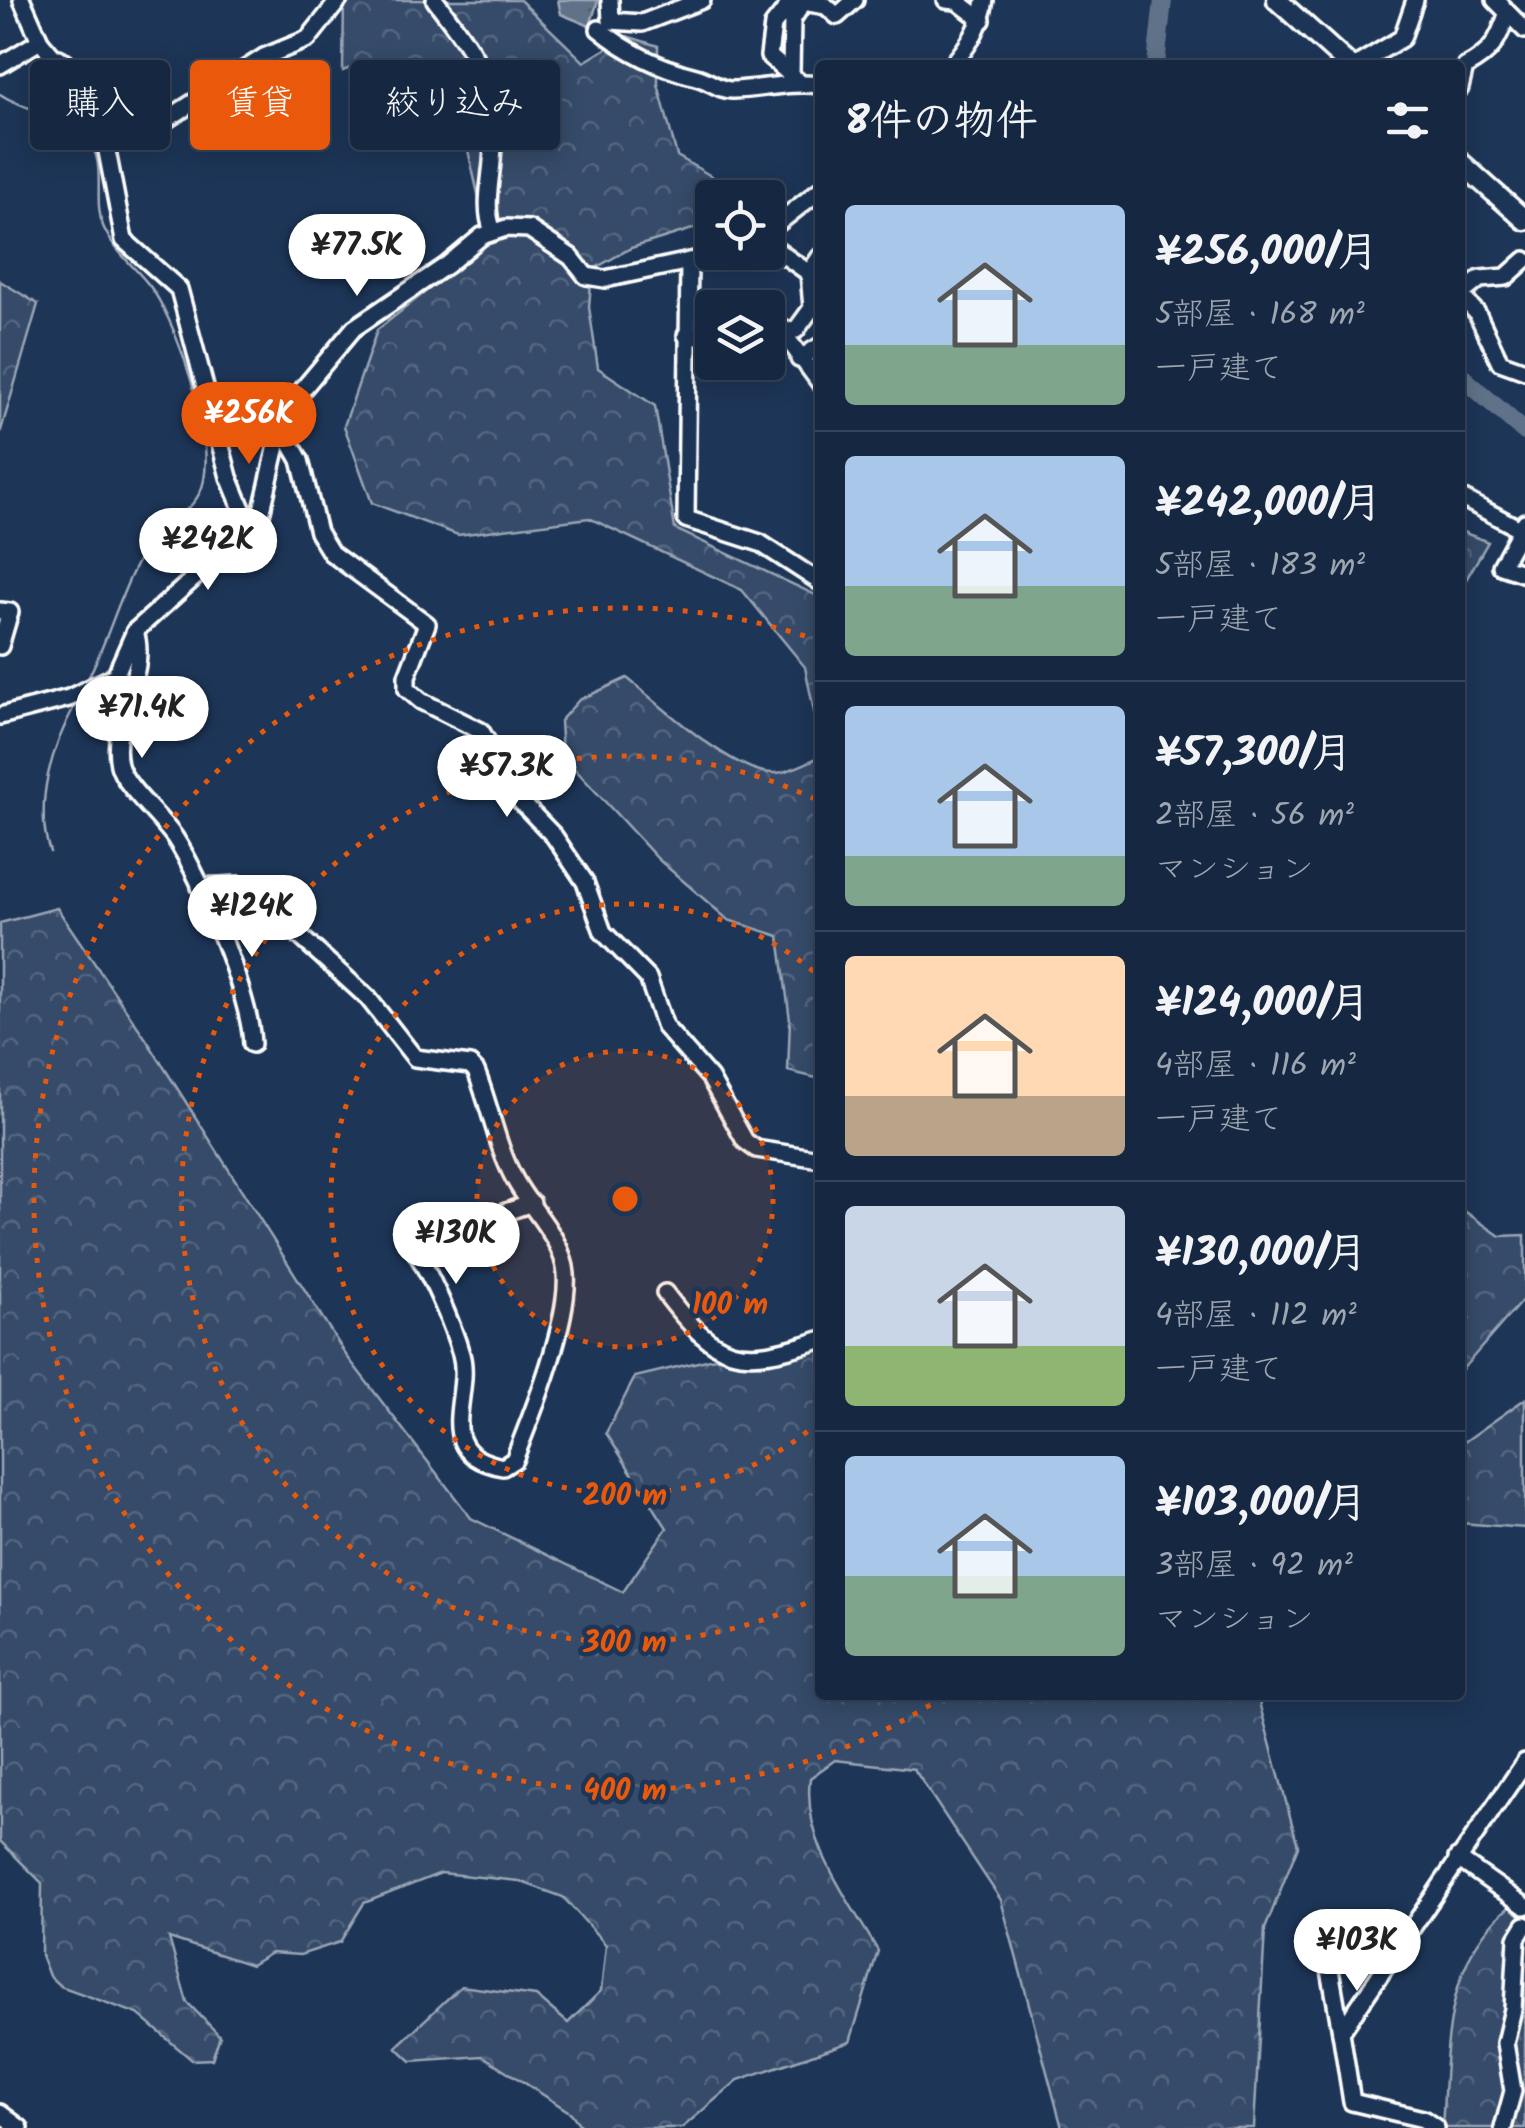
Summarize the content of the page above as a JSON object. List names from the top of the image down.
{
  "page": {
    "chip": ["購入", "賃貸", "絞り込み"],
    "heading": "8件の物件",
    "list": [
      {
        "name": "¥256,000/月",
        "note": "5部屋 · 168 m² · 一戸建て"
      },
      {
        "name": "¥242,000/月",
        "note": "5部屋 · 183 m² · 一戸建て"
      },
      {
        "name": "¥57,300/月",
        "note": "2部屋 · 56 m² · マンション"
      },
      {
        "name": "¥124,000/月",
        "note": "4部屋 · 116 m² · 一戸建て"
      },
      {
        "name": "¥130,000/月",
        "note": "4部屋 · 112 m² · 一戸建て"
      },
      {
        "name": "¥103,000/月",
        "note": "3部屋 · 92 m² · マンション"
      }
    ],
    "price": [
      "¥77.5K",
      "¥256K",
      "¥242K",
      "¥71.4K",
      "¥57.3K",
      "¥124K",
      "¥130K",
      "¥103K"
    ]
  },
  "rings": [
    "100 m",
    "200 m",
    "300 m",
    "400 m"
  ]
}
